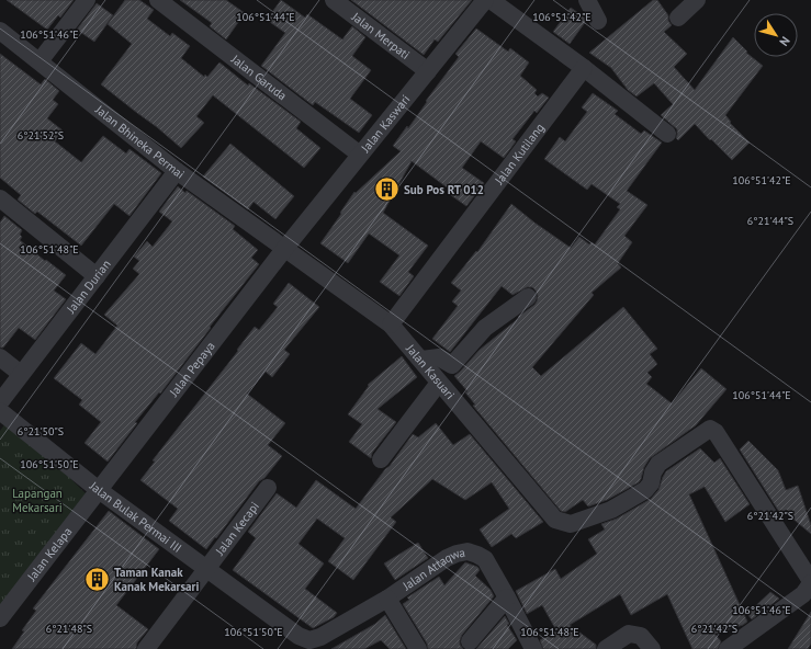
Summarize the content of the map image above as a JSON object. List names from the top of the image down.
{
  "streets": {
    "street": [
      "Jalan Merpati",
      "Jalan Garuda",
      "Jalan Kaswari",
      "Jalan Bhineka Permai",
      "Jalan Kutilang",
      "Jalan Durian",
      "Jalan Pepaya",
      "Jalan Kasuari",
      "Jalan Bulak Permai III",
      "Jalan Kecapi",
      "Jalan Kelapa",
      "Jalan Attaqwa"
    ]
  },
  "crossings": [
    ["Jalan Merpati", "Jalan Kaswari"],
    ["Jalan Garuda", "Jalan Kaswari"],
    ["Jalan Kaswari", "Jalan Bhineka Permai"],
    ["Jalan Kaswari", "Jalan Pepaya"],
    ["Jalan Kaswari", "Jalan Kasuari"],
    ["Jalan Bhineka Permai", "Jalan Durian"],
    ["Jalan Bhineka Permai", "Jalan Pepaya"],
    ["Jalan Bhineka Permai", "Jalan Kasuari"],
    ["Jalan Kutilang", "Jalan Kasuari"],
    ["Jalan Pepaya", "Jalan Kasuari"],
    ["Jalan Pepaya", "Jalan Bulak Permai III"],
    ["Jalan Pepaya", "Jalan Kelapa"],
    ["Jalan Bulak Permai III", "Jalan Kecapi"],
    ["Jalan Bulak Permai III", "Jalan Kelapa"],
    ["Jalan Bulak Permai III", "Jalan Attaqwa"]
  ],
  "parks": ["Lapangan Mekarsari"],
  "places": {
    "building": ["Sub Pos RT 012", "Taman Kanak Kanak Mekarsari"]
  },
  "north": "bottom right",
  "coordinates": [
    "106°51'44\"E",
    "106°51'42\"E",
    "106°51'46\"E",
    "6°21'52\"S",
    "6°21'44\"S",
    "106°51'48\"E",
    "6°21'50\"S",
    "106°51'50\"E",
    "6°21'42\"S",
    "6°21'48\"S"
  ]
}
